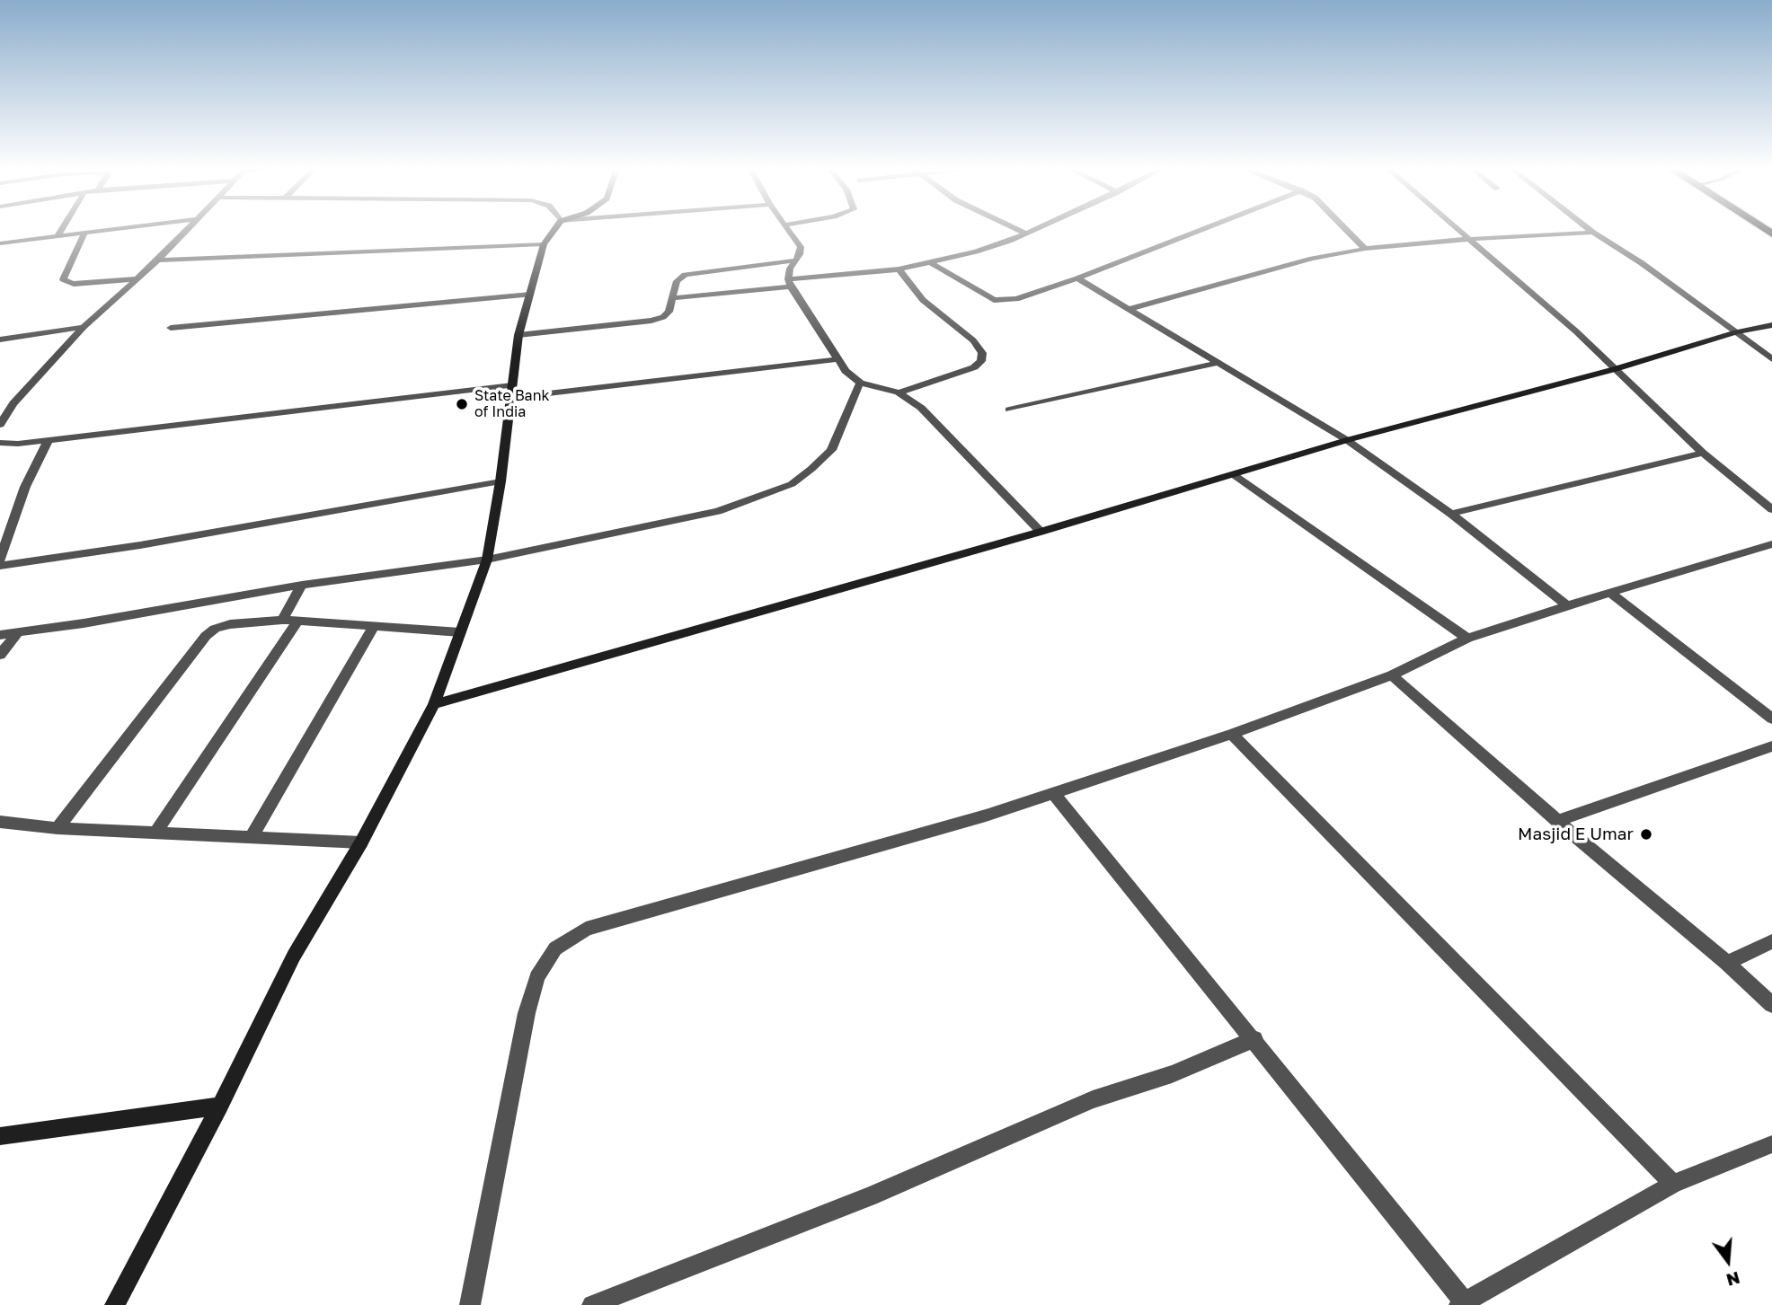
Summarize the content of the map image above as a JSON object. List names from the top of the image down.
{
  "places": ["State Bank of India", "Masjid E Umar"],
  "north": "bottom"
}
